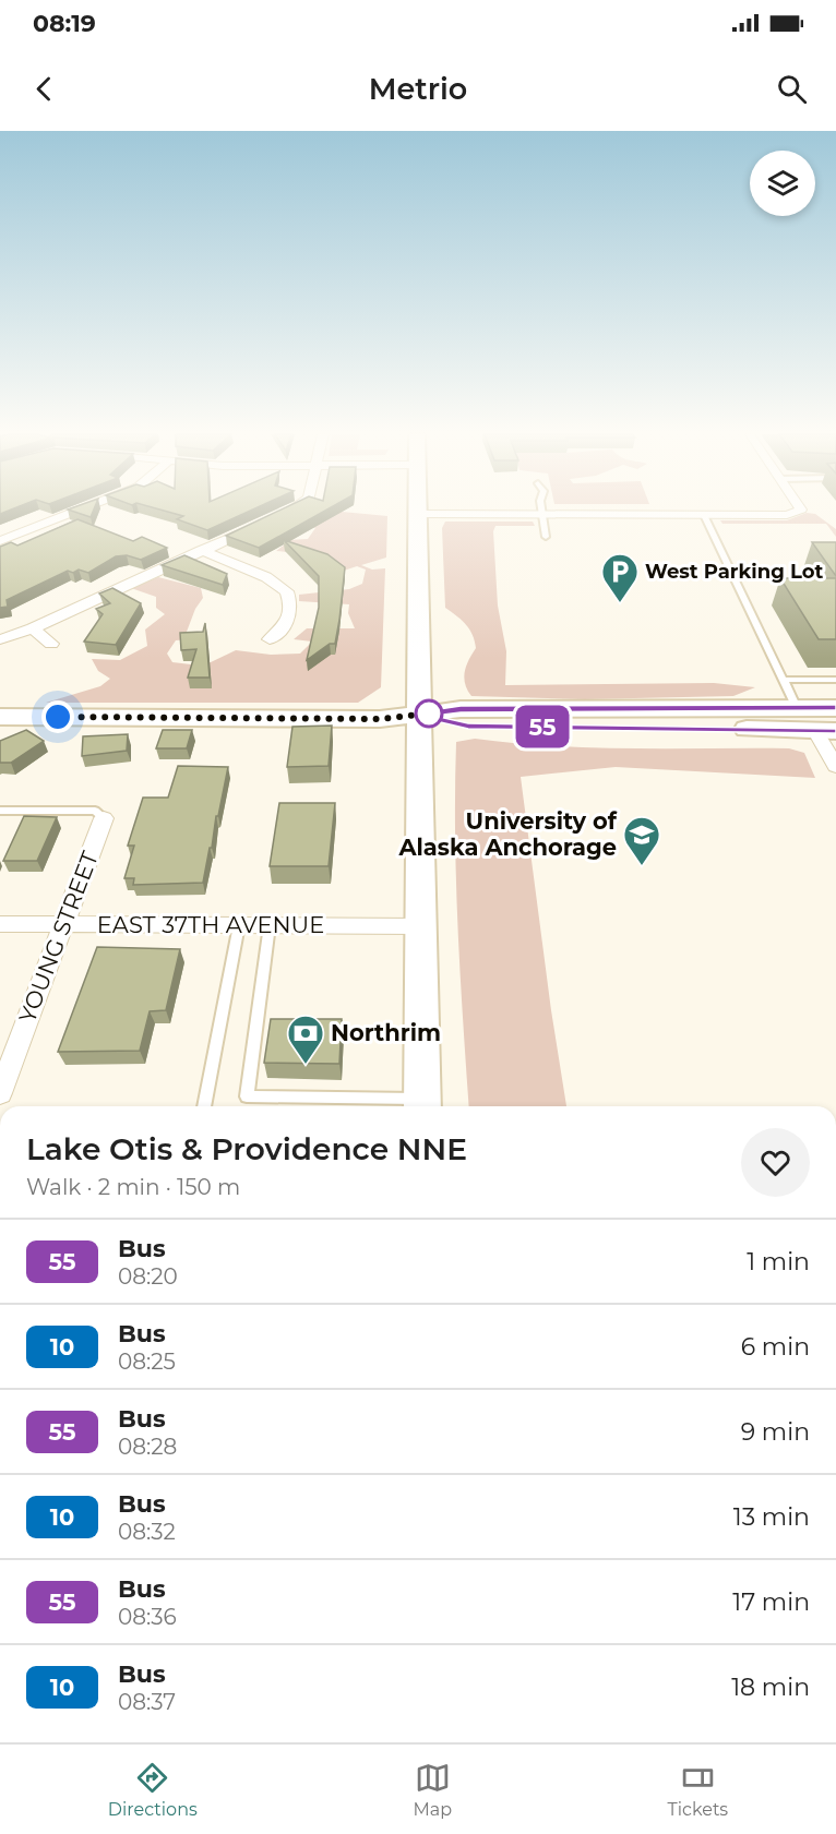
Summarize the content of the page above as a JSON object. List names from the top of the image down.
{
  "streets": {
    "street": ["EAST 37TH AVENUE", "YOUNG STREET"]
  },
  "crossings": [
    ["EAST 37TH AVENUE", "YOUNG STREET"]
  ],
  "places": {
    "parking": ["West Parking Lot"],
    "school or university": ["University of Alaska Anchorage"],
    "bank": ["Northrim"]
  },
  "lines": ["bus line 55"],
  "page": {
    "status": "08:19",
    "header": "Metrio",
    "on_map": "55",
    "heading": ["Lake Otis & Providence NNE", "Walk · 2 min · 150 m"],
    "list": [
      {
        "mark": "55",
        "name": "Bus",
        "note": "08:20",
        "value": "1 min"
      },
      {
        "mark": "10",
        "name": "Bus",
        "note": "08:25",
        "value": "6 min"
      },
      {
        "mark": "55",
        "name": "Bus",
        "note": "08:28",
        "value": "9 min"
      },
      {
        "mark": "10",
        "name": "Bus",
        "note": "08:32",
        "value": "13 min"
      },
      {
        "mark": "55",
        "name": "Bus",
        "note": "08:36",
        "value": "17 min"
      },
      {
        "mark": "10",
        "name": "Bus",
        "note": "08:37",
        "value": "18 min"
      }
    ],
    "tabs": ["Directions", "Map", "Tickets"]
  }
}
